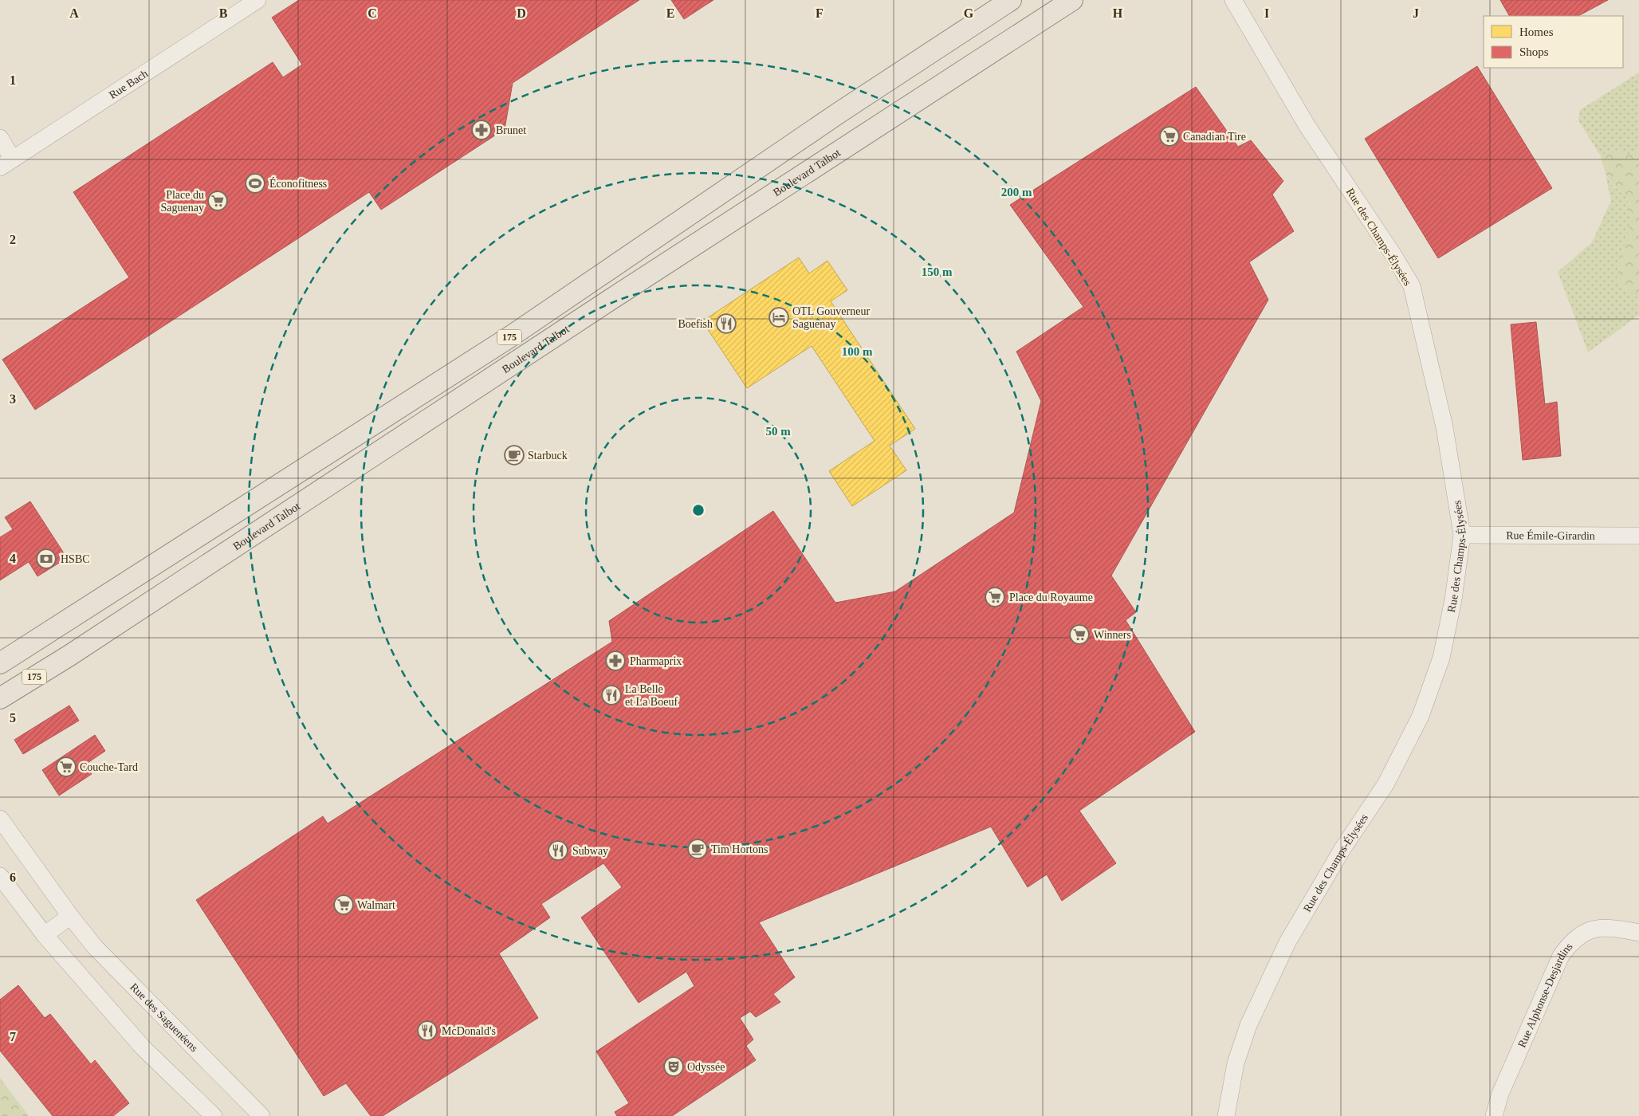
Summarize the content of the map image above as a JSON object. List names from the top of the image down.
{
  "streets": {
    "main road": ["Boulevard Talbot", "175"],
    "street": [
      "Rue Bach",
      "Rue des Champs-Élysées",
      "Rue Émile-Girardin",
      "Rue Alphonse-Desjardins",
      "Rue des Saguenéens"
    ]
  },
  "crossings": [
    ["Rue des Champs-Élysées", "Rue Émile-Girardin"]
  ],
  "places": {
    "pharmacy": ["Brunet", "Pharmaprix"],
    "supermarket": [
      "Canadian Tire",
      "Place du Saguenay",
      "Place du Royaume",
      "Winners",
      "Couche-Tard",
      "Walmart"
    ],
    "sports": ["Éconofitness"],
    "hotel": ["OTL Gouverneur Saguenay"],
    "restaurant": [
      "Boefish",
      "La Belle et La Boeuf",
      "Subway",
      "McDonald's"
    ],
    "cafe": ["Starbuck", "Tim Hortons"],
    "bank": ["HSBC"],
    "theatre": ["Odyssée"]
  },
  "legend": ["Homes", "Shops"],
  "grid": {
    "columns": [
      "A",
      "B",
      "C",
      "D",
      "E",
      "F",
      "G",
      "H",
      "I",
      "J"
    ],
    "rows": [
      "1",
      "2",
      "3",
      "4",
      "5",
      "6",
      "7"
    ]
  },
  "rings": [
    "200 m",
    "150 m",
    "100 m",
    "50 m"
  ]
}
